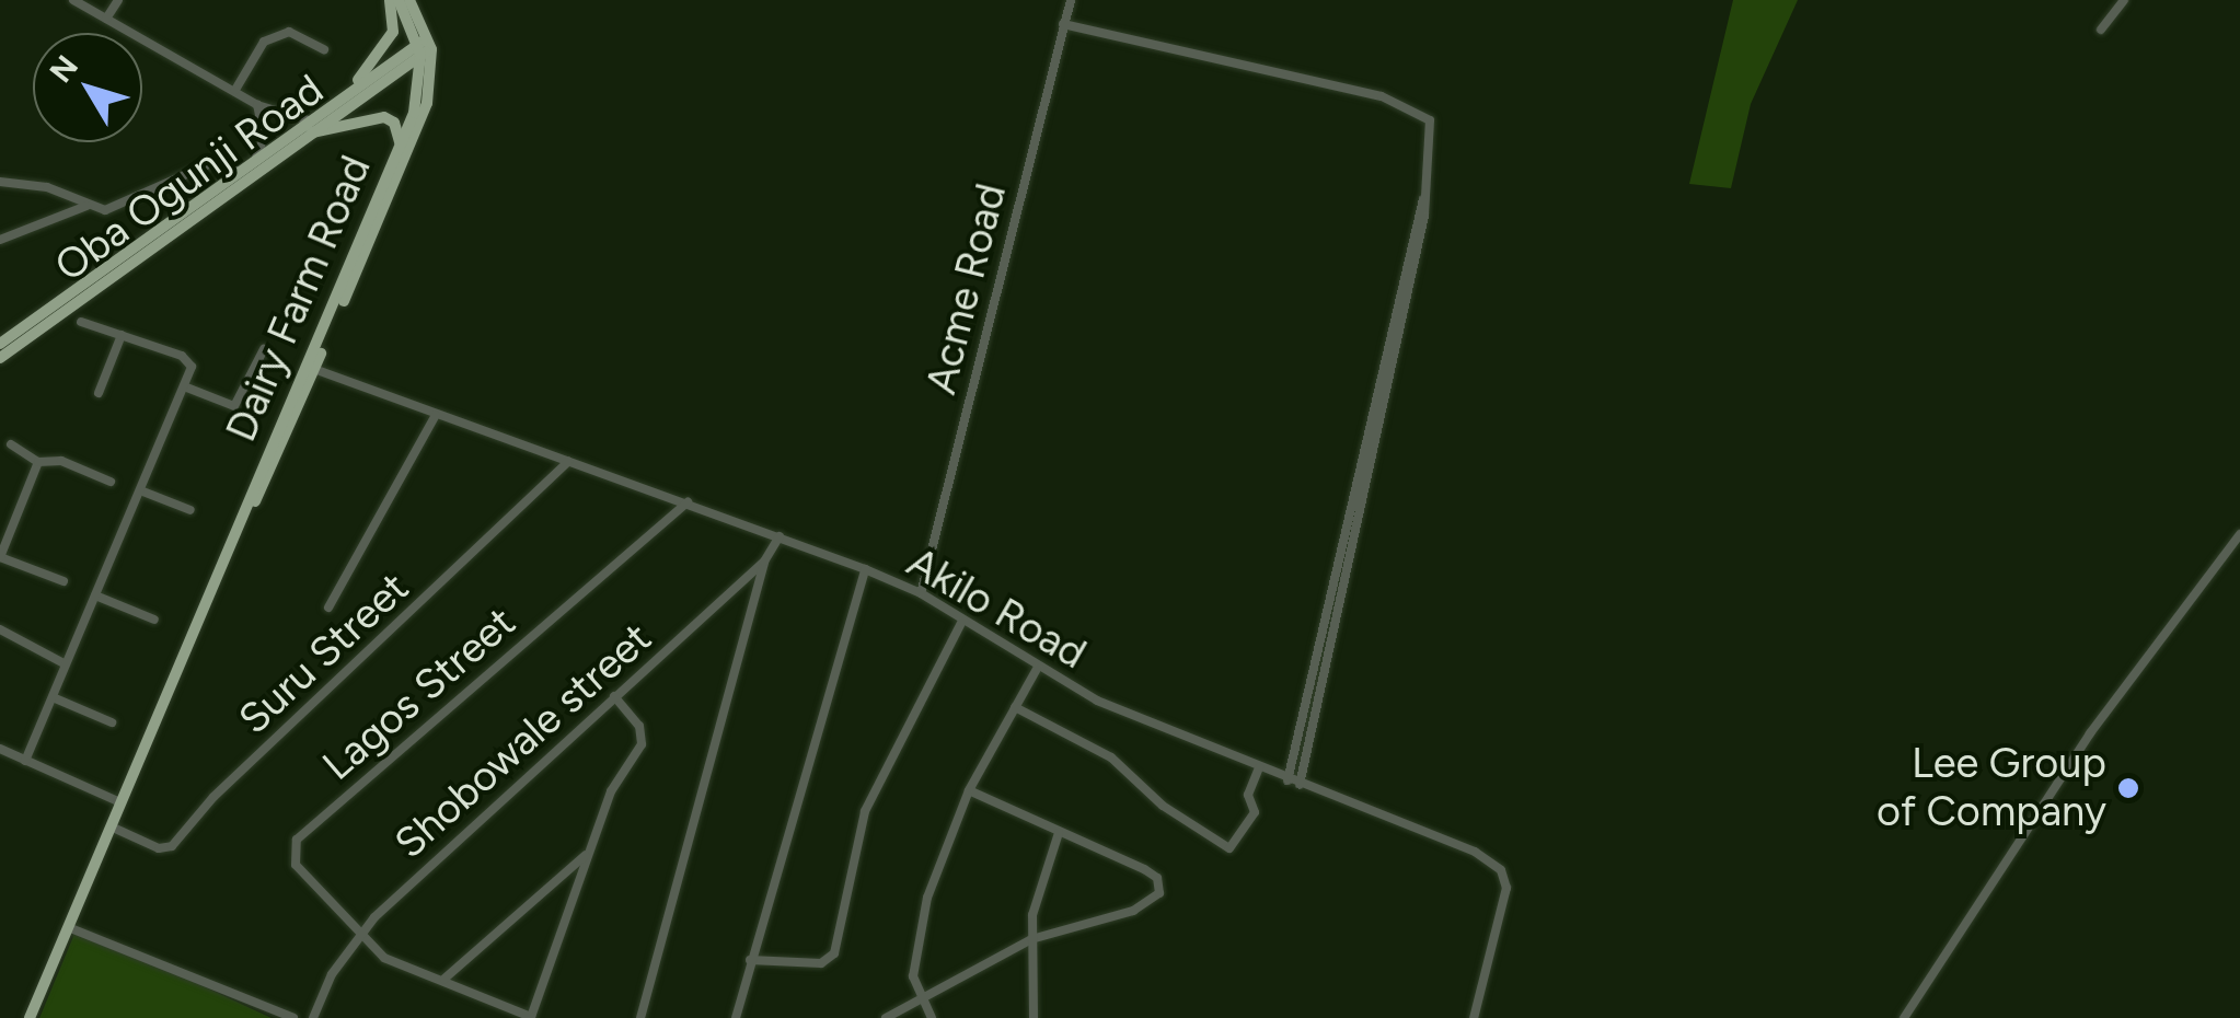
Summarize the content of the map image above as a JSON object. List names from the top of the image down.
{
  "streets": {
    "main road": ["Oba Ogunji Road", "Dairy Farm Road"],
    "street": [
      "Acme Road",
      "Akilo Road",
      "Suru Street",
      "Lagos Street",
      "Shobowale street"
    ]
  },
  "crossings": [
    ["Oba Ogunji Road", "Dairy Farm Road"],
    ["Acme Road", "Akilo Road"],
    ["Dairy Farm Road", "Akilo Road"],
    ["Dairy Farm Road", "Suru Street"],
    ["Akilo Road", "Suru Street"],
    ["Akilo Road", "Lagos Street"],
    ["Lagos Street", "Shobowale street"]
  ],
  "places": ["Lee Group of Company"],
  "north": "top left"
}
